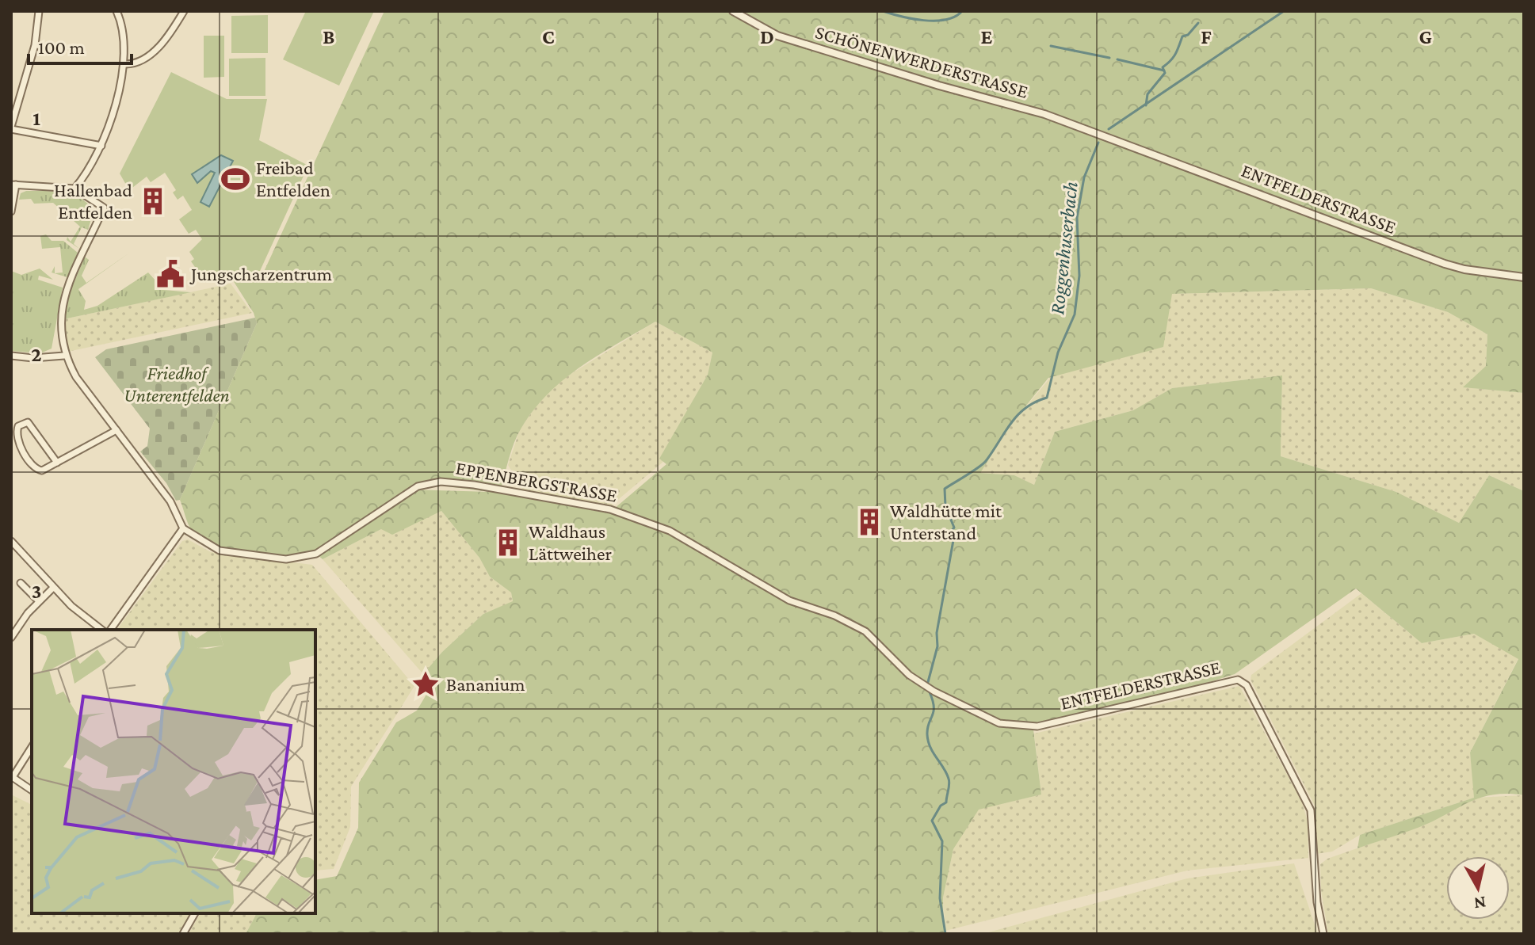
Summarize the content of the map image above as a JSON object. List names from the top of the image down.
{
  "streets": {
    "street": ["SCHÖNENWERDERSTRASSE", "ENTFELDERSTRASSE", "EPPENBERGSTRASSE"]
  },
  "crossings": [
    ["SCHÖNENWERDERSTRASSE", "ENTFELDERSTRASSE"],
    ["ENTFELDERSTRASSE", "EPPENBERGSTRASSE"]
  ],
  "water": ["Roggenhuserbach"],
  "parks": ["Friedhof Unterentfelden"],
  "places": {
    "sports": ["Freibad Entfelden"],
    "building": ["Hallenbad Entfelden", "Waldhütte mit Unterstand", "Waldhaus Lättweiher"],
    "public building": ["Jungscharzentrum"],
    "place": ["Bananium"]
  },
  "scale_bar": "100 m",
  "north": "bottom",
  "grid": {
    "columns": [
      "B",
      "C",
      "D",
      "E",
      "F",
      "G"
    ],
    "rows": ["1", "2", "3"]
  }
}
